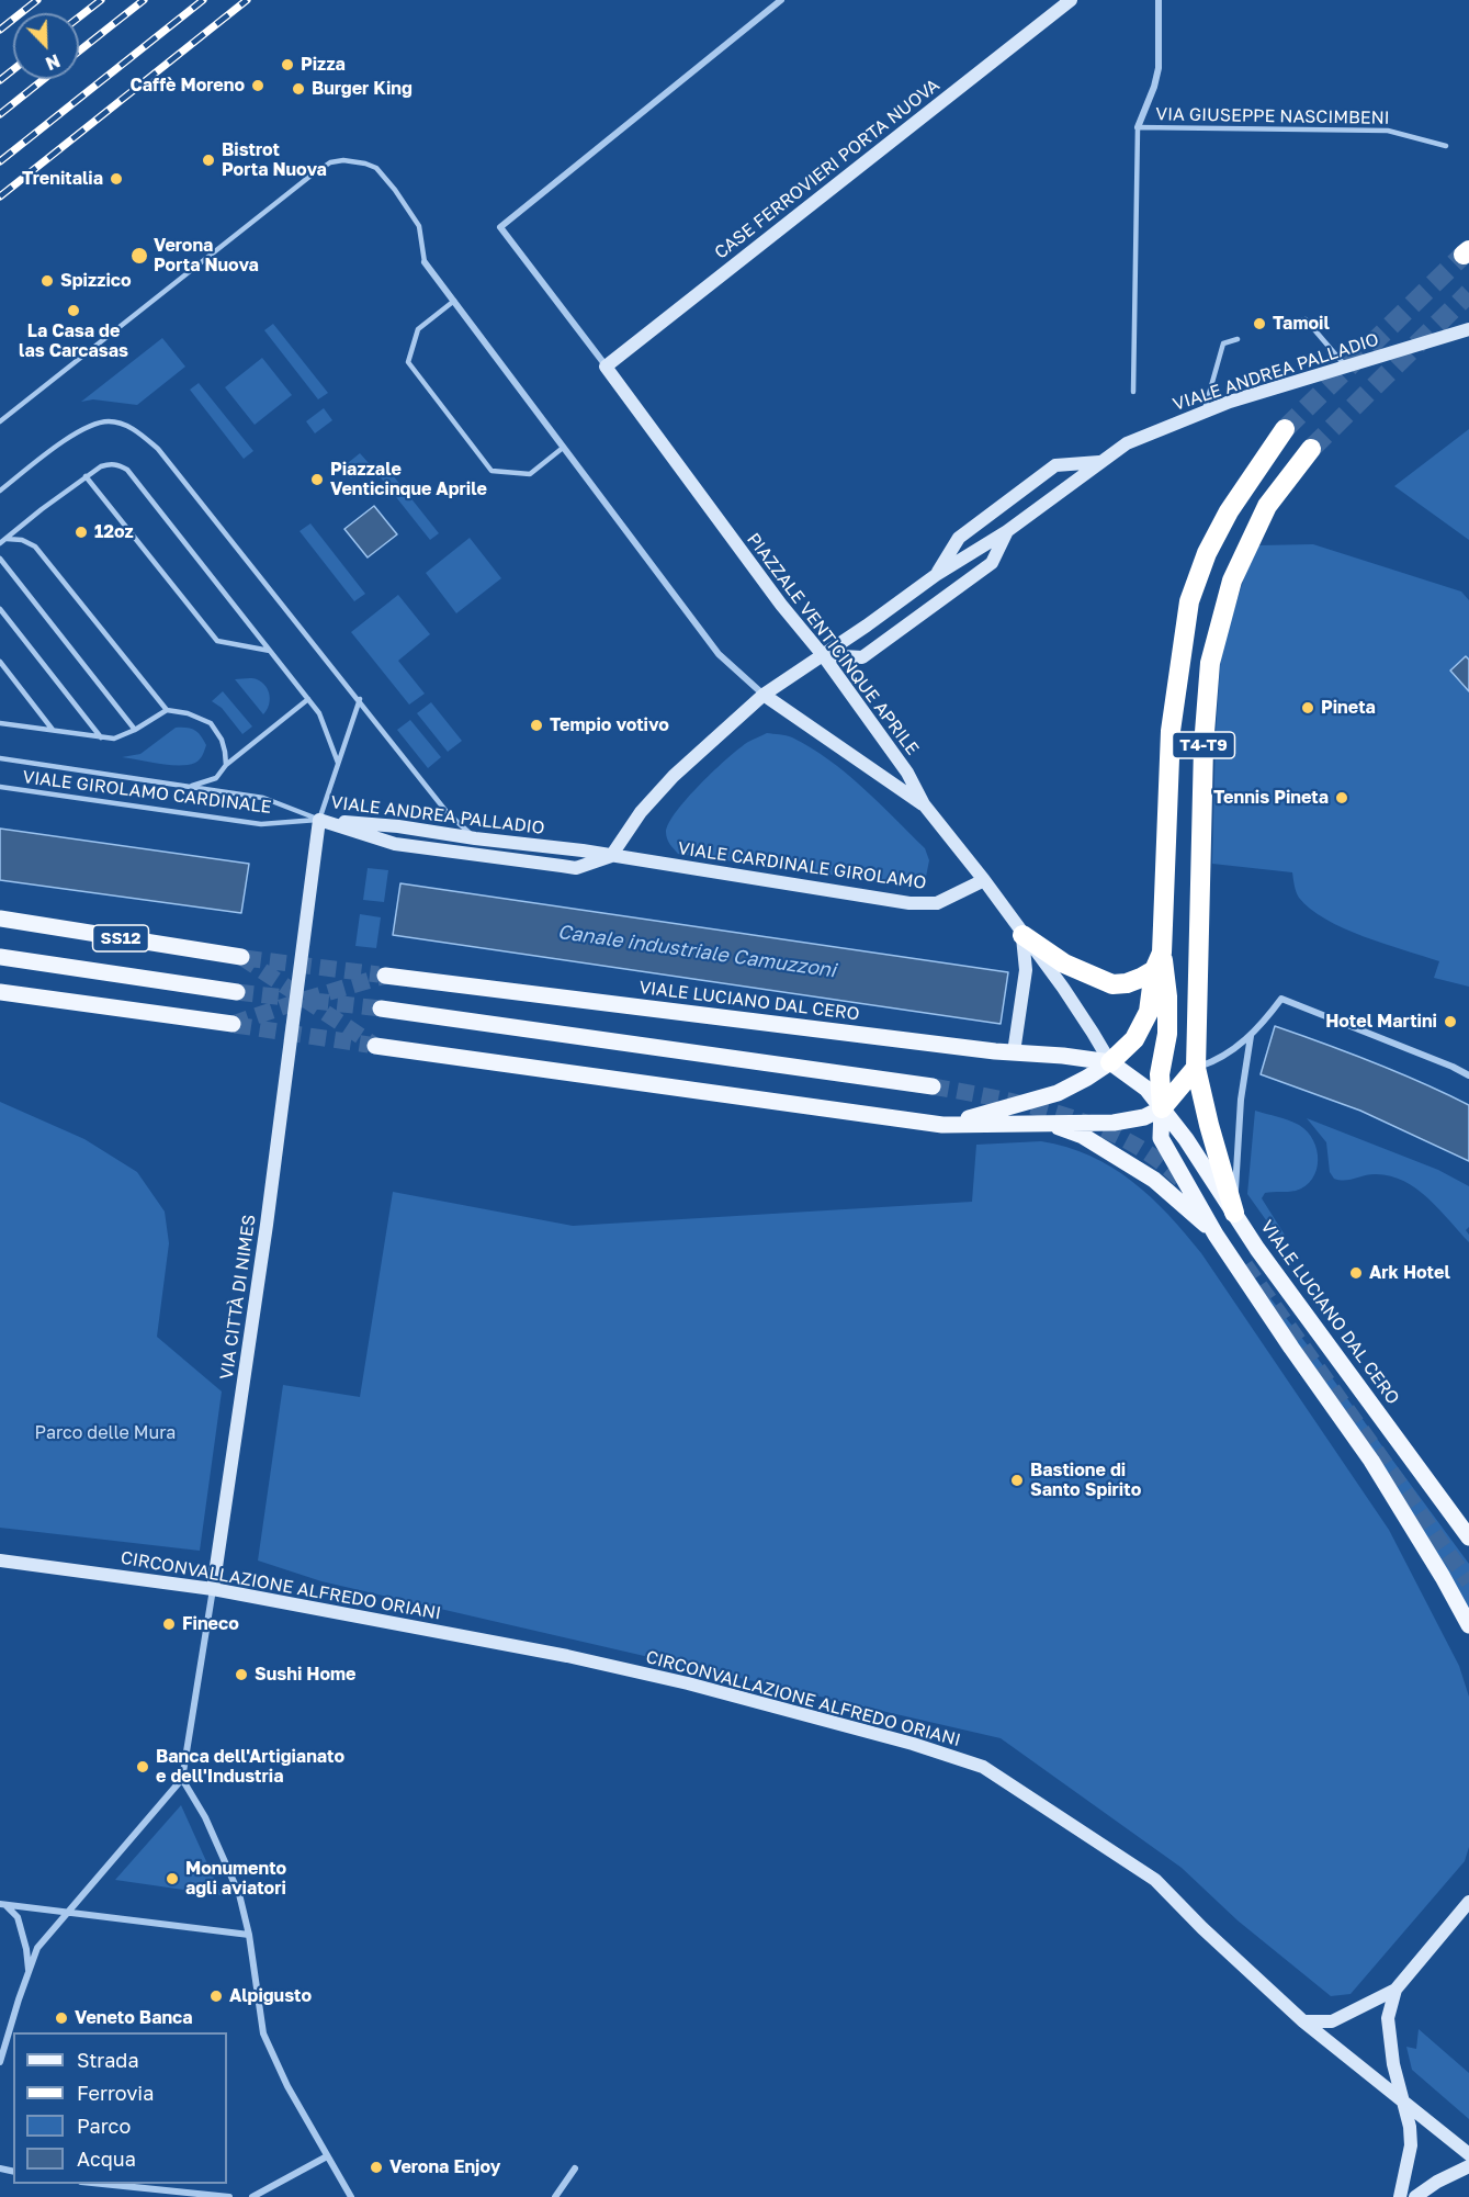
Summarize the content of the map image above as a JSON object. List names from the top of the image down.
{
  "streets": {
    "highway": ["T4-T9"],
    "main road": ["SS12", "VIALE LUCIANO DAL CERO"],
    "street": [
      "VIA GIUSEPPE NASCIMBENI",
      "CASE FERROVIERI PORTA NUOVA",
      "VIALE ANDREA PALLADIO",
      "PIAZZALE VENTICINQUE APRILE",
      "VIALE CARDINALE GIROLAMO",
      "VIA CITTÀ DI NIMES",
      "CIRCONVALLAZIONE ALFREDO ORIANI"
    ],
    "lane": ["VIALE GIROLAMO CARDINALE"]
  },
  "crossings": [
    ["CASE FERROVIERI PORTA NUOVA", "PIAZZALE VENTICINQUE APRILE"],
    ["VIALE ANDREA PALLADIO", "PIAZZALE VENTICINQUE APRILE"],
    ["VIALE ANDREA PALLADIO", "VIALE GIROLAMO CARDINALE"],
    ["VIALE ANDREA PALLADIO", "VIALE CARDINALE GIROLAMO"],
    ["VIALE ANDREA PALLADIO", "VIA CITTÀ DI NIMES"],
    ["PIAZZALE VENTICINQUE APRILE", "T4-T9"],
    ["PIAZZALE VENTICINQUE APRILE", "VIALE CARDINALE GIROLAMO"],
    ["PIAZZALE VENTICINQUE APRILE", "VIALE LUCIANO DAL CERO"],
    ["T4-T9", "VIALE LUCIANO DAL CERO"],
    ["VIALE GIROLAMO CARDINALE", "VIA CITTÀ DI NIMES"],
    ["VIA CITTÀ DI NIMES", "CIRCONVALLAZIONE ALFREDO ORIANI"]
  ],
  "water": ["Canale industriale Camuzzoni"],
  "parks": ["Parco delle Mura"],
  "places": [
    "Pizza",
    "Caffè Moreno",
    "Burger King",
    "Bistrot Porta Nuova",
    "Trenitalia",
    "Verona Porta Nuova",
    "Spizzico",
    "La Casa de las Carcasas",
    "Tamoil",
    "Piazzale Venticinque Aprile",
    "12oz",
    "Pineta",
    "Tempio votivo",
    "Tennis Pineta",
    "Hotel Martini",
    "Ark Hotel",
    "Bastione di Santo Spirito",
    "Fineco",
    "Sushi Home",
    "Banca dell'Artigianato e dell'Industria",
    "Monumento agli aviatori",
    "Alpigusto",
    "Veneto Banca",
    "Verona Enjoy"
  ],
  "legend": [
    "Strada",
    "Ferrovia",
    "Parco",
    "Acqua"
  ],
  "north": "bottom right"
}
